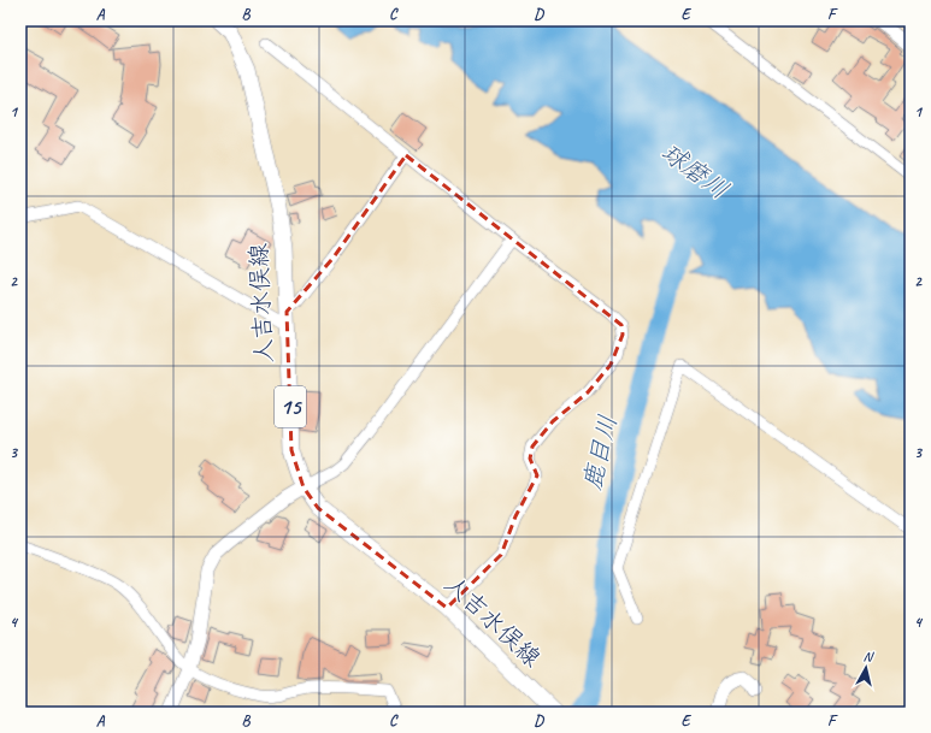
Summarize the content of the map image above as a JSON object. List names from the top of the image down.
{
  "streets": {
    "main road": ["人吉水俣線", "15"]
  },
  "water": ["球磨川", "鹿目川"],
  "north": "top",
  "grid": {
    "columns": [
      "A",
      "B",
      "C",
      "D",
      "E",
      "F"
    ],
    "rows": [
      "1",
      "2",
      "3",
      "4"
    ]
  }
}
